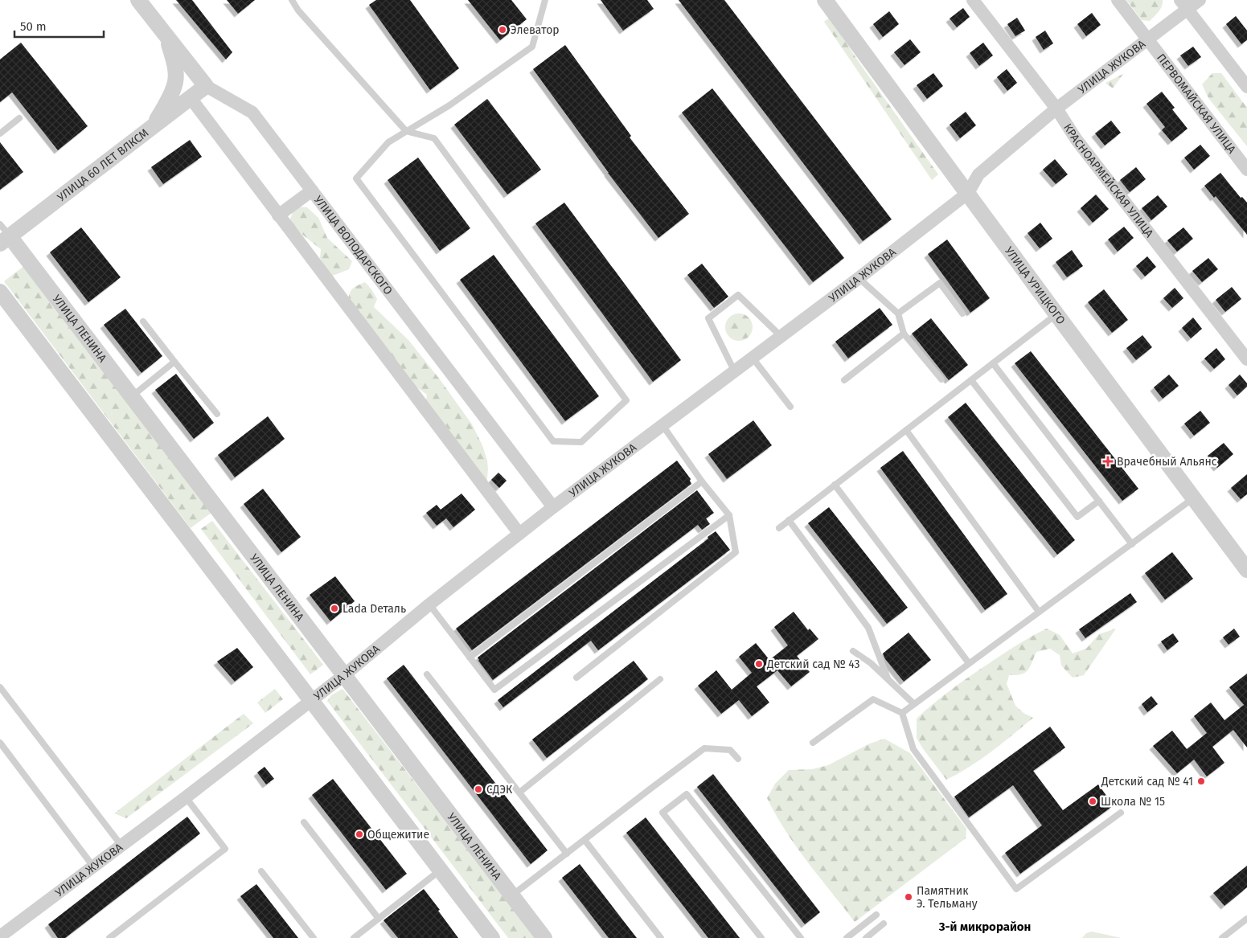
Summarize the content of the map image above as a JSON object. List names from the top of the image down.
{
  "streets": {
    "street": [
      "УЛИЦА ЖУКОВА",
      "ПЕРВОМАЙСКАЯ УЛИЦА",
      "УЛИЦА 60 ЛЕТ ВЛКСМ",
      "КРАСНОАРМЕЙСКАЯ УЛИЦА",
      "УЛИЦА ВОЛОДАРСКОГО",
      "УЛИЦА УРИЦКОГО",
      "УЛИЦА ЛЕНИНА"
    ]
  },
  "crossings": [
    ["УЛИЦА ЖУКОВА", "ПЕРВОМАЙСКАЯ УЛИЦА"],
    ["УЛИЦА ЖУКОВА", "КРАСНОАРМЕЙСКАЯ УЛИЦА"],
    ["УЛИЦА ЖУКОВА", "УЛИЦА ВОЛОДАРСКОГО"],
    ["УЛИЦА ЖУКОВА", "УЛИЦА УРИЦКОГО"],
    ["УЛИЦА ЖУКОВА", "УЛИЦА ЛЕНИНА"],
    ["УЛИЦА 60 ЛЕТ ВЛКСМ", "УЛИЦА ВОЛОДАРСКОГО"],
    ["УЛИЦА 60 ЛЕТ ВЛКСМ", "УЛИЦА ЛЕНИНА"]
  ],
  "districts": ["3-й микрорайон"],
  "places": {
    "other": [
      "Элеватор",
      "Lada Dеталь",
      "Детский сад № 43",
      "Детский сад № 41",
      "СДЭК",
      "Школа № 15",
      "Общежитие",
      "Памятник Э. Тельману"
    ],
    "health": ["Врачебный Альянс"]
  },
  "scale_bar": "50 m"
}
